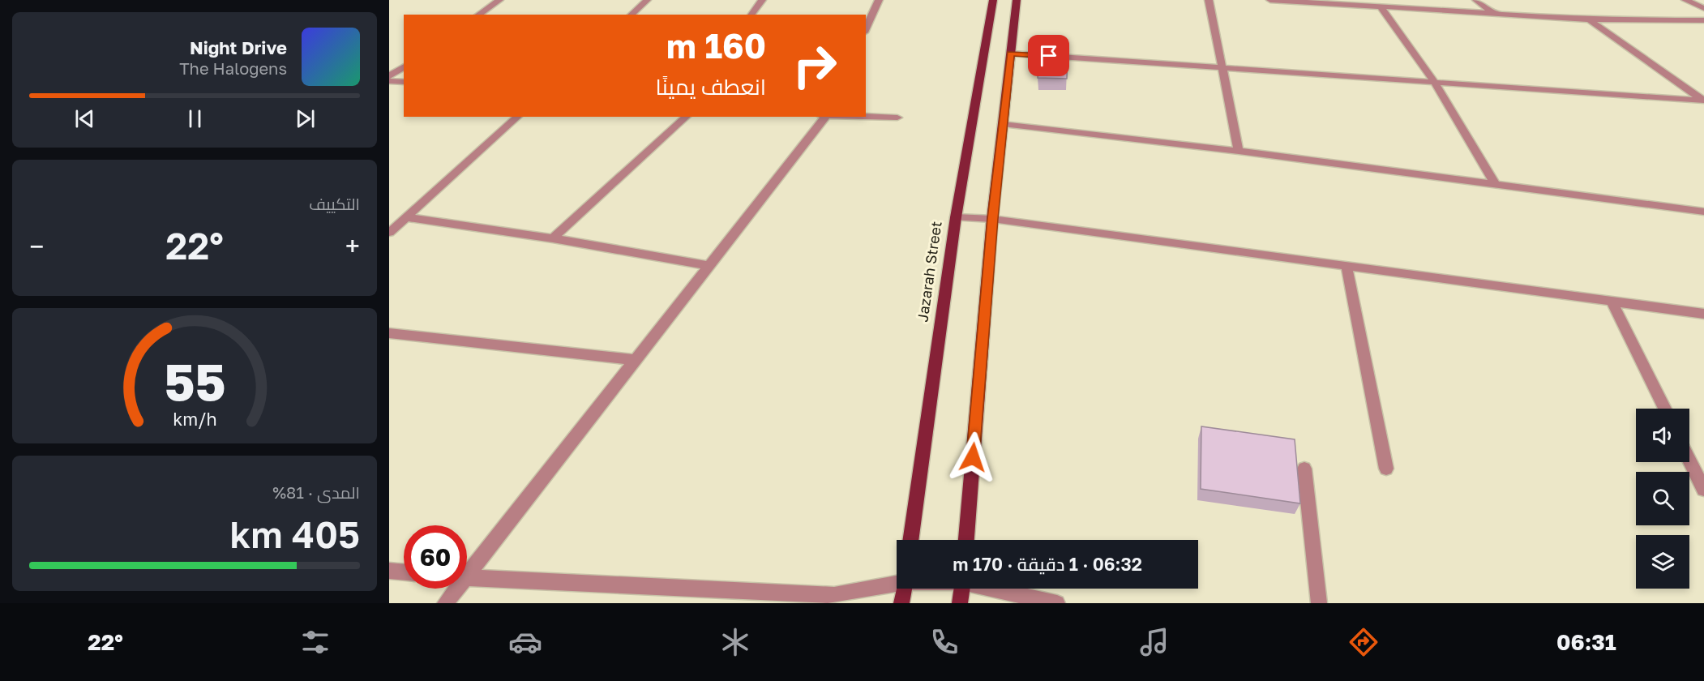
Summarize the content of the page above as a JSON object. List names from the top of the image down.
{
  "streets": {
    "main road": ["Jazarah Street"]
  },
  "page": {
    "turn": ["160 m", "انعطف يمينًا"],
    "song": ["Night Drive", "The Halogens"],
    "tile": [
      "التكييف",
      ["المدى · 81%", "405 km"]
    ],
    "heat": ["−", "22°", "+"],
    "limit": "60",
    "trip": "06:32 · 1 دقيقة · 170 m",
    "tabs": ["06:31", "22°"],
    "gauge": ["55", "km/h"]
  }
}
